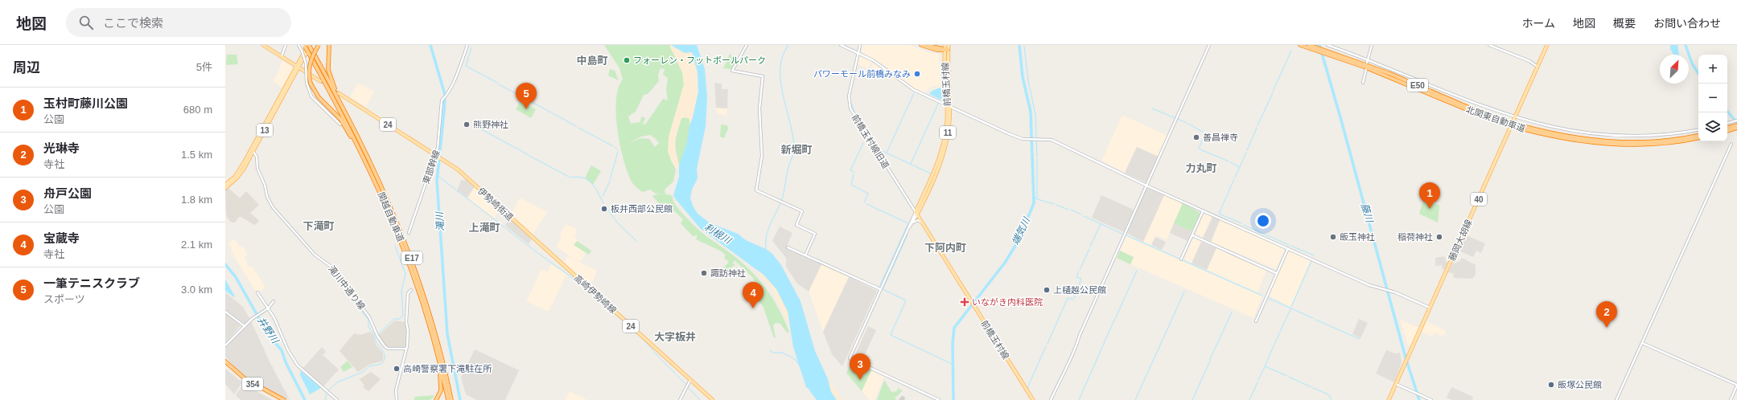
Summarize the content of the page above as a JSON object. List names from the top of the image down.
{
  "streets": {
    "highway": [
      "E50",
      "北関東自動車道",
      "関越自動車道",
      "E17",
      "354"
    ],
    "main road": [
      "前橋玉村線",
      "24",
      "13",
      "11",
      "40",
      "伊勢崎街道",
      "藤岡大胡線",
      "高崎伊勢崎線"
    ],
    "street": ["前橋玉村線旧道", "東部幹線", "滝川中通り線"]
  },
  "crossings": [
    ["前橋玉村線", "前橋玉村線旧道"],
    ["13", "関越自動車道"],
    ["13", "滝川中通り線"],
    ["東部幹線", "伊勢崎街道"],
    ["伊勢崎街道", "高崎伊勢崎線"]
  ],
  "districts": [
    "中島町",
    "新堀町",
    "力丸町",
    "下滝町",
    "上滝町",
    "下阿内町",
    "大字板井"
  ],
  "water": [
    "藤川",
    "滝川",
    "端気川",
    "利根川",
    "井野川"
  ],
  "places": {
    "other": [
      "フォーレン・フットボールパーク",
      "パワーモール前橋みなみ",
      "熊野神社",
      "善昌禅寺",
      "板井西部公民館",
      "飯玉神社",
      "稲荷神社",
      "諏訪神社",
      "上樋越公民館",
      "高崎警察署下滝駐在所",
      "飯塚公民館"
    ],
    "health": ["いながき内科医院"]
  },
  "north": "top right",
  "page": {
    "header": "地図",
    "search": "ここで検索",
    "nav": [
      "ホーム",
      "地図",
      "概要",
      "お問い合わせ"
    ],
    "heading": ["周辺", "5件"],
    "map_buttons": ["+", "−"],
    "pins": [
      "5",
      "1",
      "4",
      "2",
      "3"
    ],
    "list": [
      {
        "mark": "1",
        "name": "玉村町藤川公園",
        "note": "公園",
        "value": "680 m"
      },
      {
        "mark": "2",
        "name": "光琳寺",
        "note": "寺社",
        "value": "1.5 km"
      },
      {
        "mark": "3",
        "name": "舟戸公園",
        "note": "公園",
        "value": "1.8 km"
      },
      {
        "mark": "4",
        "name": "宝蔵寺",
        "note": "寺社",
        "value": "2.1 km"
      },
      {
        "mark": "5",
        "name": "一筆テニスクラブ",
        "note": "スポーツ",
        "value": "3.0 km"
      }
    ]
  }
}
